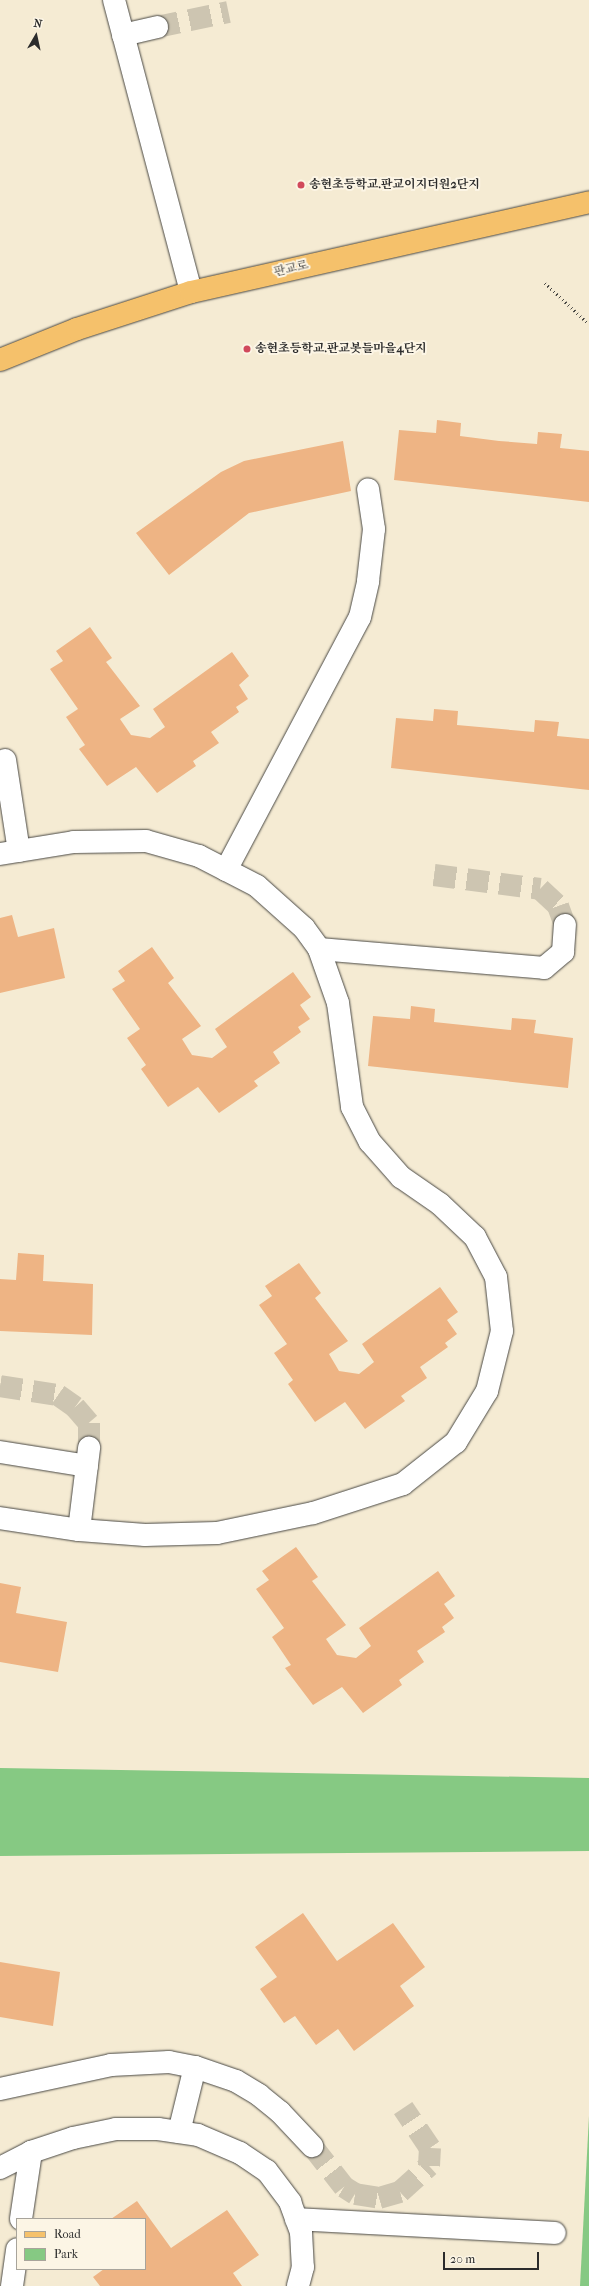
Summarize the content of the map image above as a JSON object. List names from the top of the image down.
{
  "streets": {
    "main road": ["판교로"]
  },
  "places": ["송현초등학교.판교이지더원2단지", "송현초등학교.판교봇들마을4단지"],
  "legend": ["Road", "Park"],
  "scale_bar": "20 m",
  "north": "top"
}
